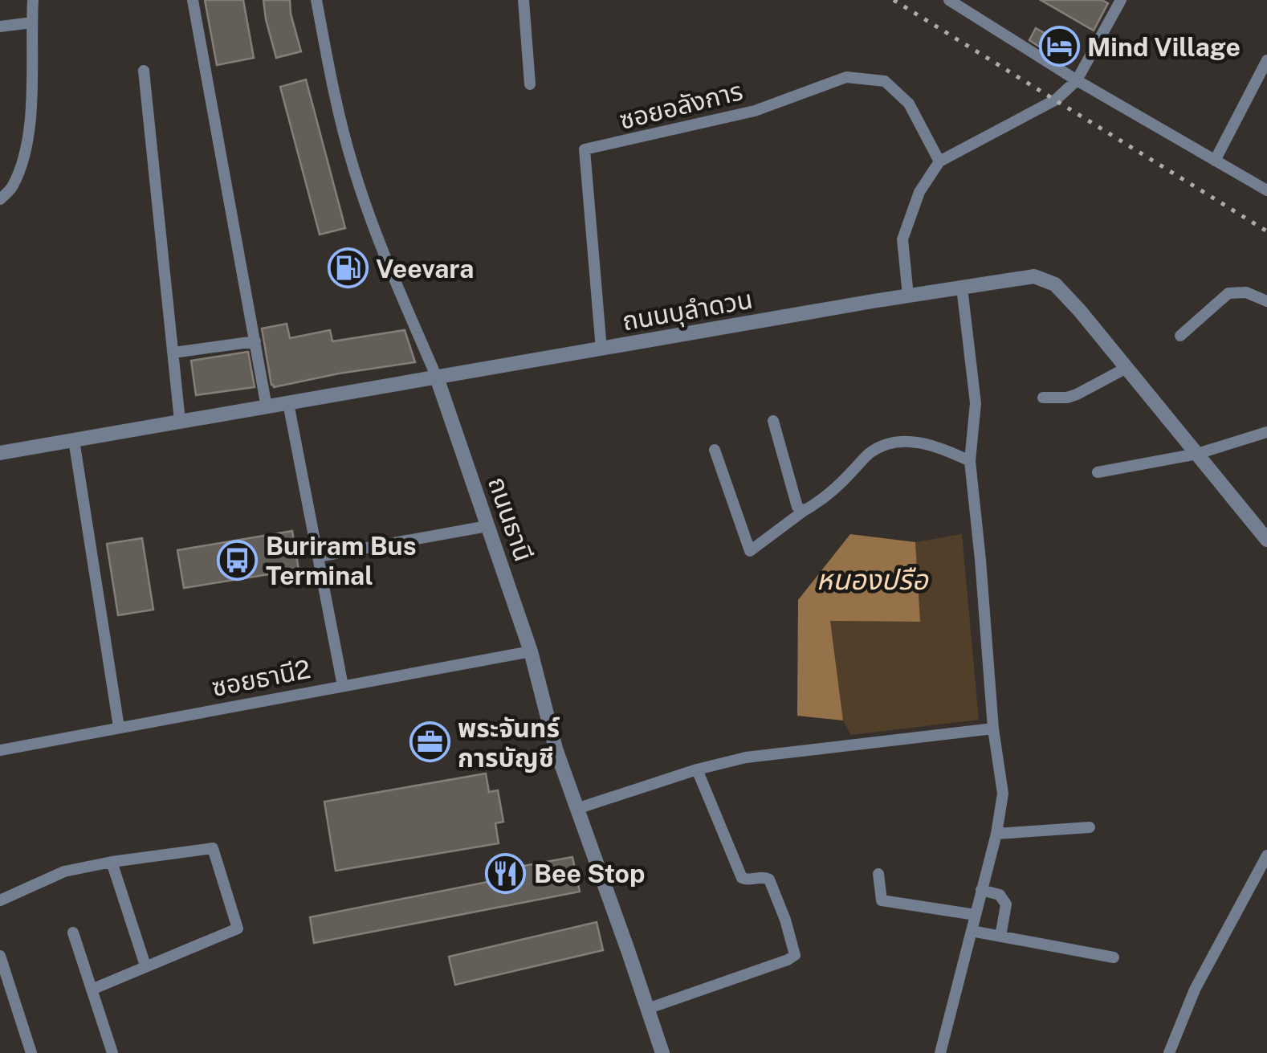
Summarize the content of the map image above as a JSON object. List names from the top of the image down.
{
  "streets": {
    "street": [
      "ซอยอลังการ",
      "ถนนบุลำดวน",
      "ถนนธานี",
      "ซอยธานี2"
    ]
  },
  "crossings": [
    ["ซอยอลังการ", "ถนนบุลำดวน"],
    ["ถนนบุลำดวน", "ถนนธานี"],
    ["ถนนธานี", "ซอยธานี2"]
  ],
  "water": ["หนองปรือ"],
  "places": {
    "hotel": ["Mind Village"],
    "fuel station": ["Veevara"],
    "bus stop": ["Buriram Bus Terminal"],
    "office": ["พระจันทร์ การบัญชี"],
    "restaurant": ["Bee Stop"]
  }
}
